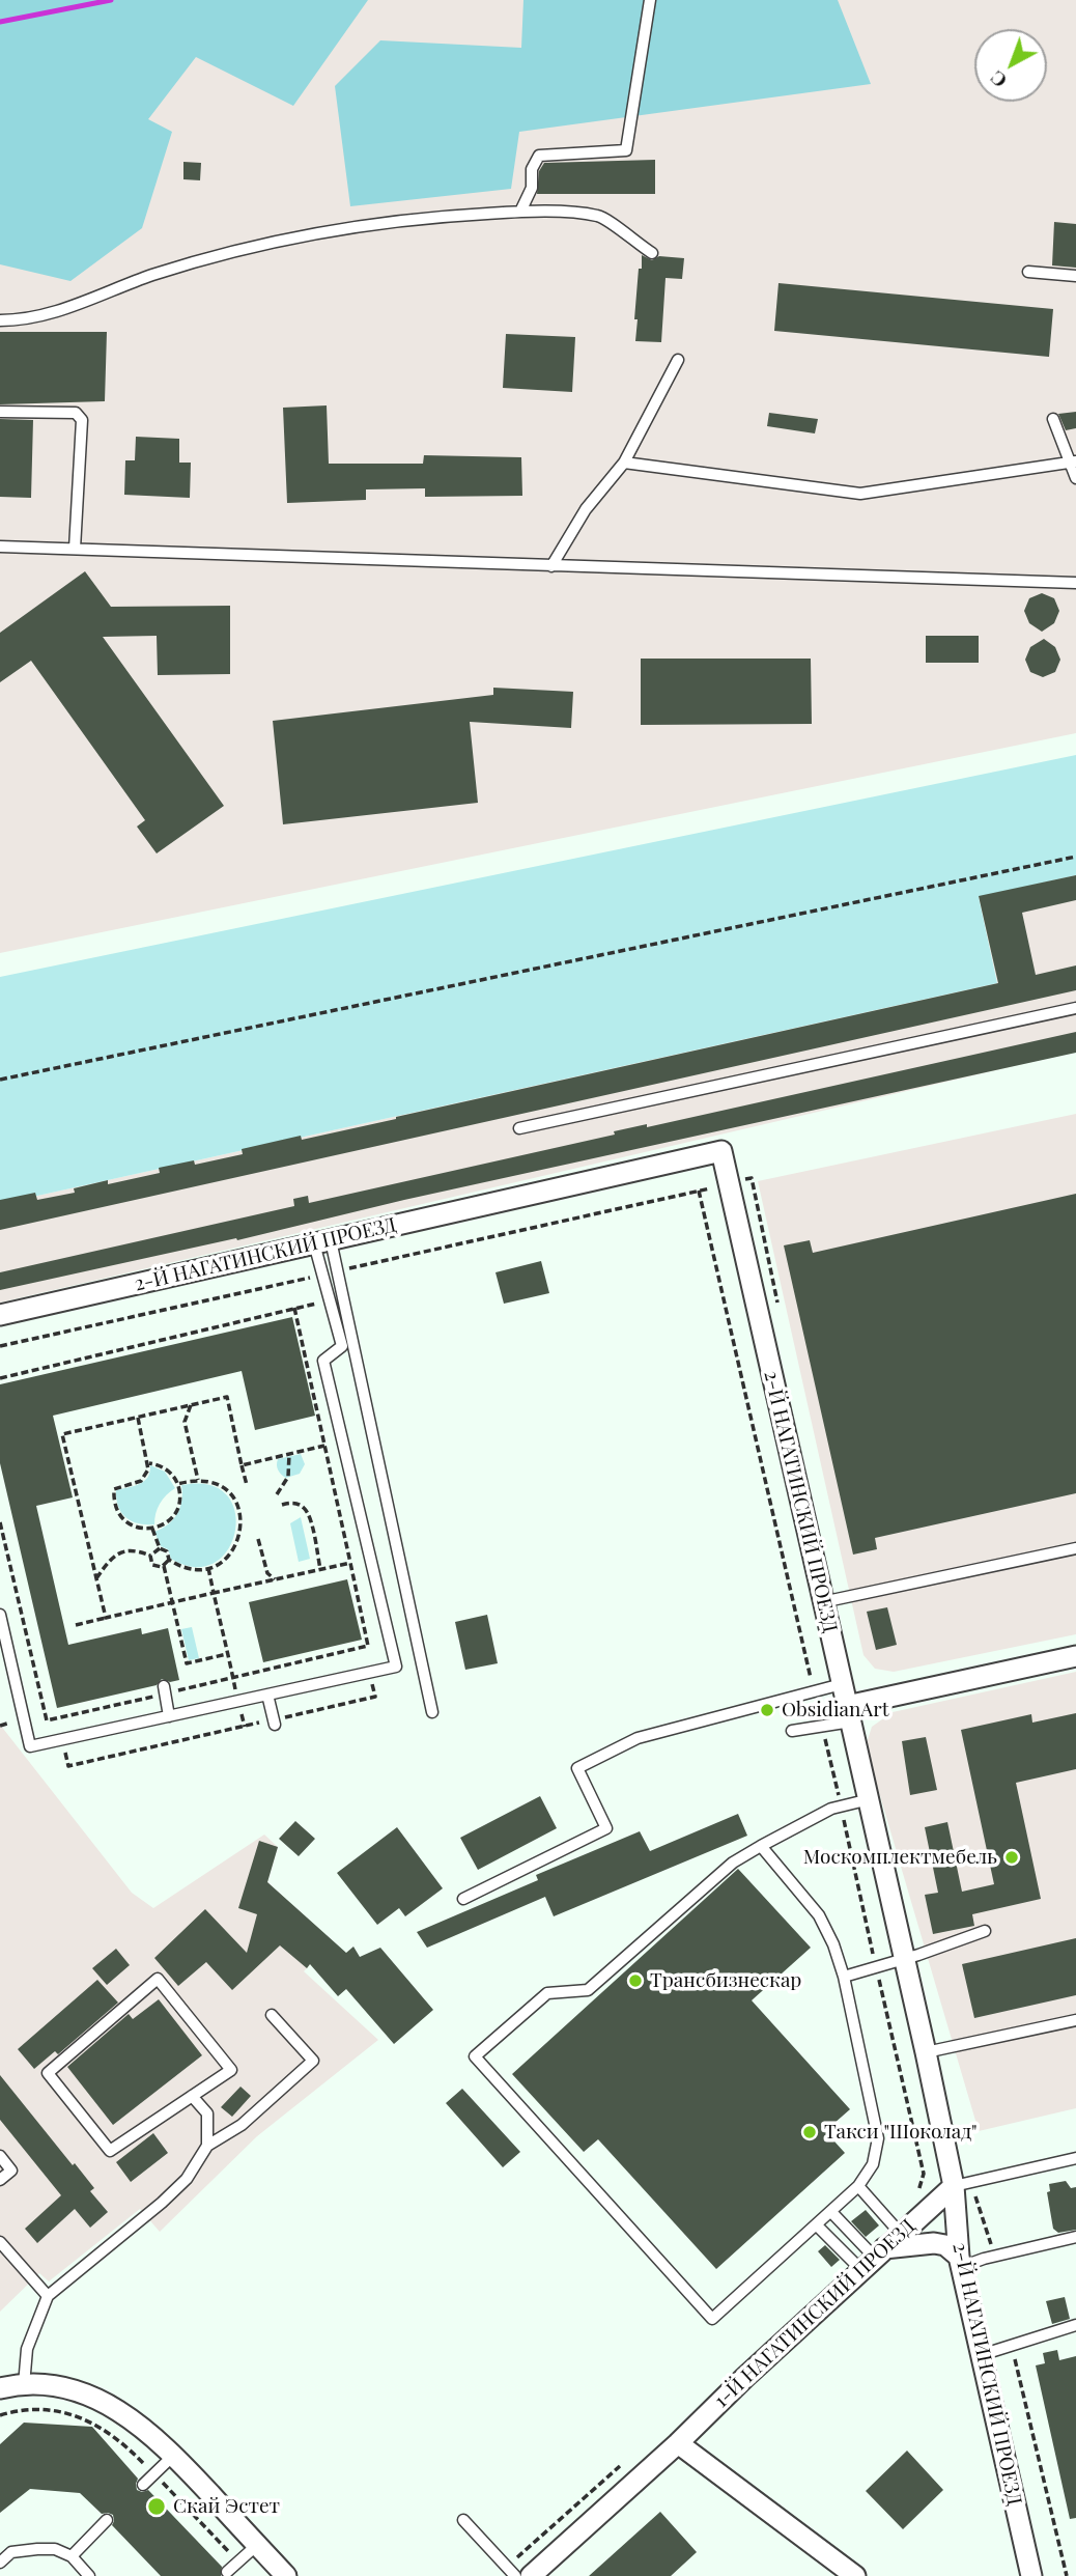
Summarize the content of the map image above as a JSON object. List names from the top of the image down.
{
  "streets": {
    "street": ["2-Й НАГАТИНСКИЙ ПРОЕЗД", "1-Й НАГАТИНСКИЙ ПРОЕЗД"]
  },
  "crossings": [
    ["2-Й НАГАТИНСКИЙ ПРОЕЗД", "1-Й НАГАТИНСКИЙ ПРОЕЗД"]
  ],
  "places": [
    "ObsidianArt",
    "Москомплектмебель",
    "Трансбизнескар",
    "Такси \"Шоколад\"",
    "Скай Эстет"
  ],
  "north": "bottom left"
}
